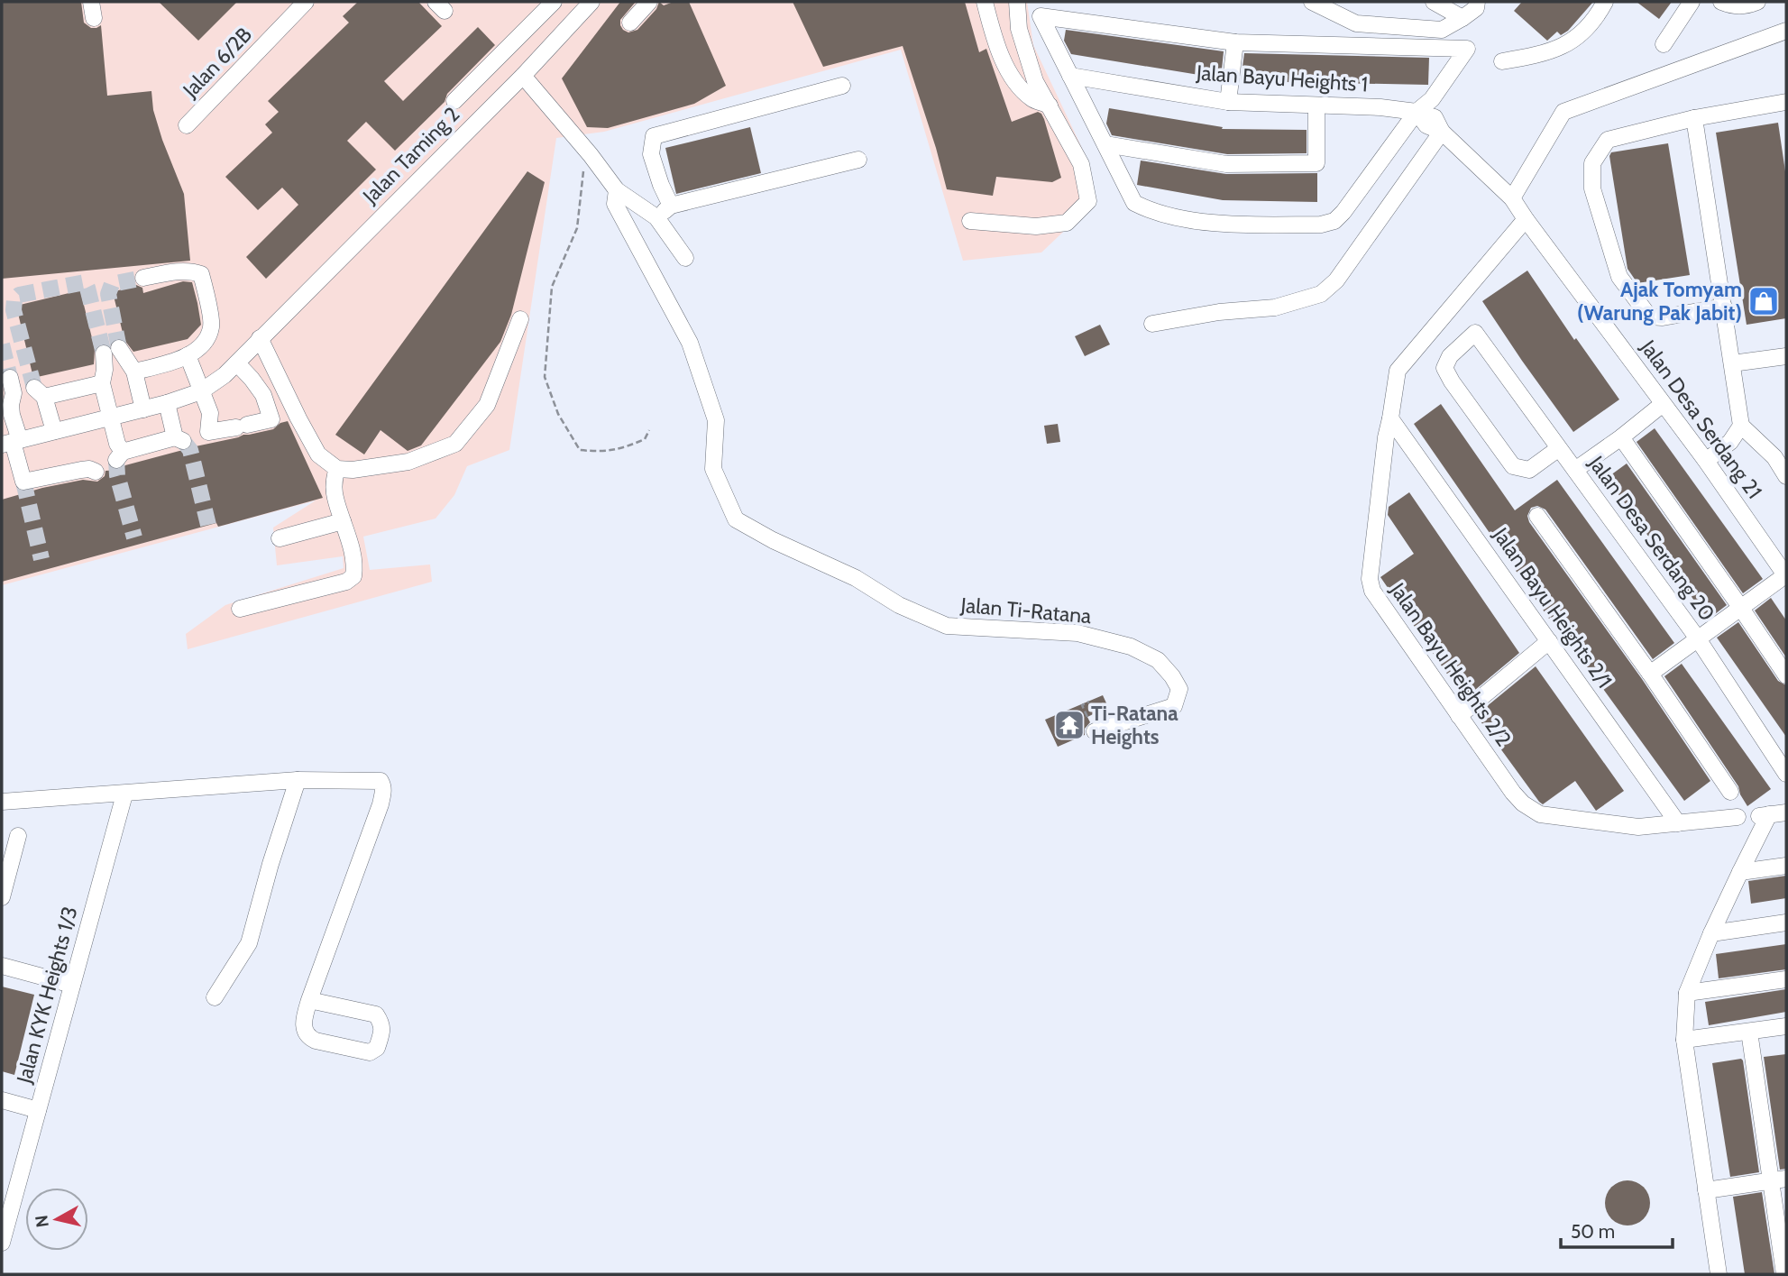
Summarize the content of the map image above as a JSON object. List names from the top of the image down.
{
  "streets": {
    "street": [
      "Jalan 6/2B",
      "Jalan Bayu Heights 1",
      "Jalan Taming 2",
      "Jalan Desa Serdang 21",
      "Jalan Desa Serdang 20",
      "Jalan Bayu Heights 2/1",
      "Jalan Ti-Ratana",
      "Jalan Bayu Heights 2/2",
      "Jalan KYK Heights 1/3"
    ]
  },
  "crossings": [
    ["Jalan Bayu Heights 1", "Jalan Desa Serdang 21"],
    ["Jalan Desa Serdang 21", "Jalan Bayu Heights 2/2"],
    ["Jalan Bayu Heights 2/1", "Jalan Bayu Heights 2/2"]
  ],
  "places": {
    "shop": ["Ajak Tomyam (Warung Pak Jabit)"],
    "temple": ["Ti-Ratana Heights"]
  },
  "scale_bar": "50 m",
  "north": "left"
}
